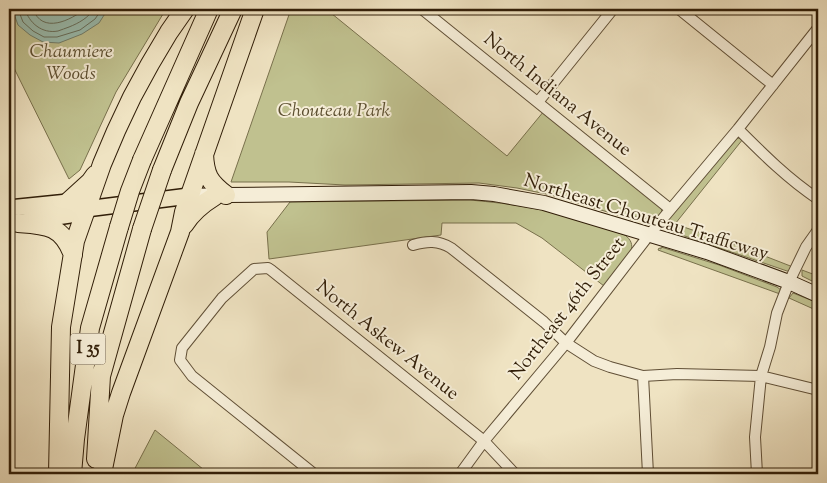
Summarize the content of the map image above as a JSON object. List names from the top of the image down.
{
  "streets": {
    "highway": ["I 35"],
    "main road": ["Northeast Chouteau Trafficway"],
    "street": ["North Indiana Avenue", "Northeast 46th Street", "North Askew Avenue"]
  },
  "crossings": [
    ["North Indiana Avenue", "Northeast 46th Street"],
    ["Northeast Chouteau Trafficway", "Northeast 46th Street"],
    ["Northeast 46th Street", "North Askew Avenue"]
  ],
  "parks": ["Chaumiere Woods", "Chouteau Park"]
}
